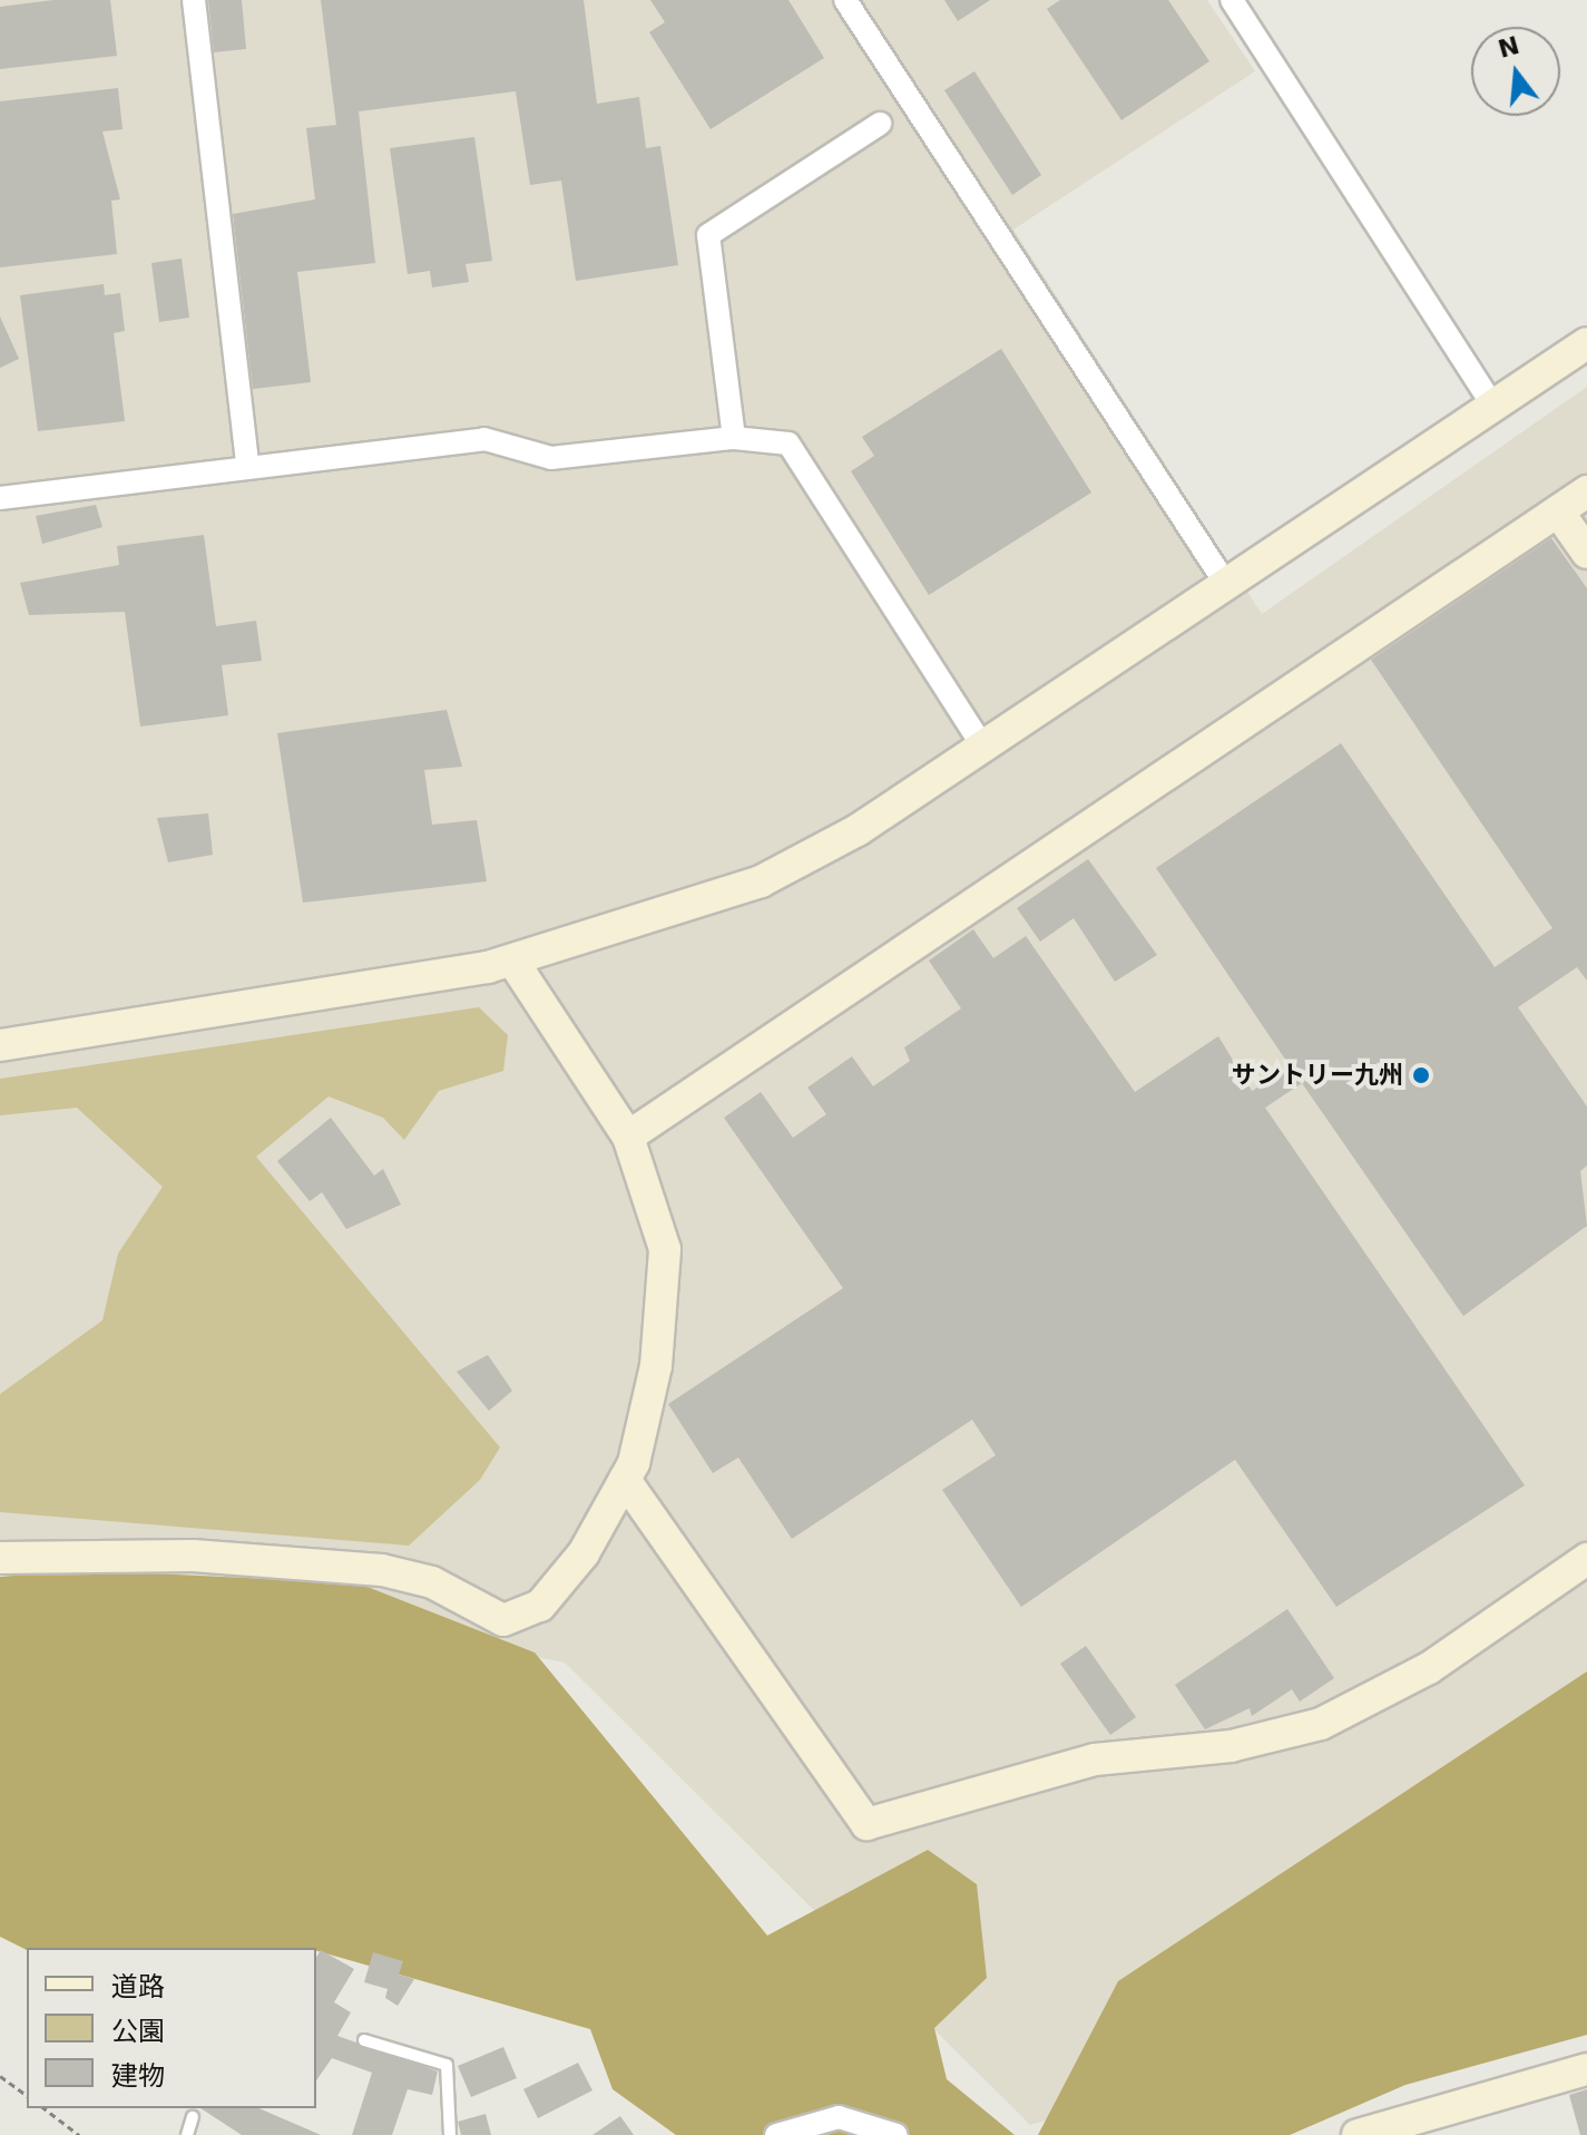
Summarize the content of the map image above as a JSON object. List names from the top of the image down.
{
  "places": ["サントリー九州"],
  "legend": ["道路", "公園", "建物"],
  "north": "top"
}
